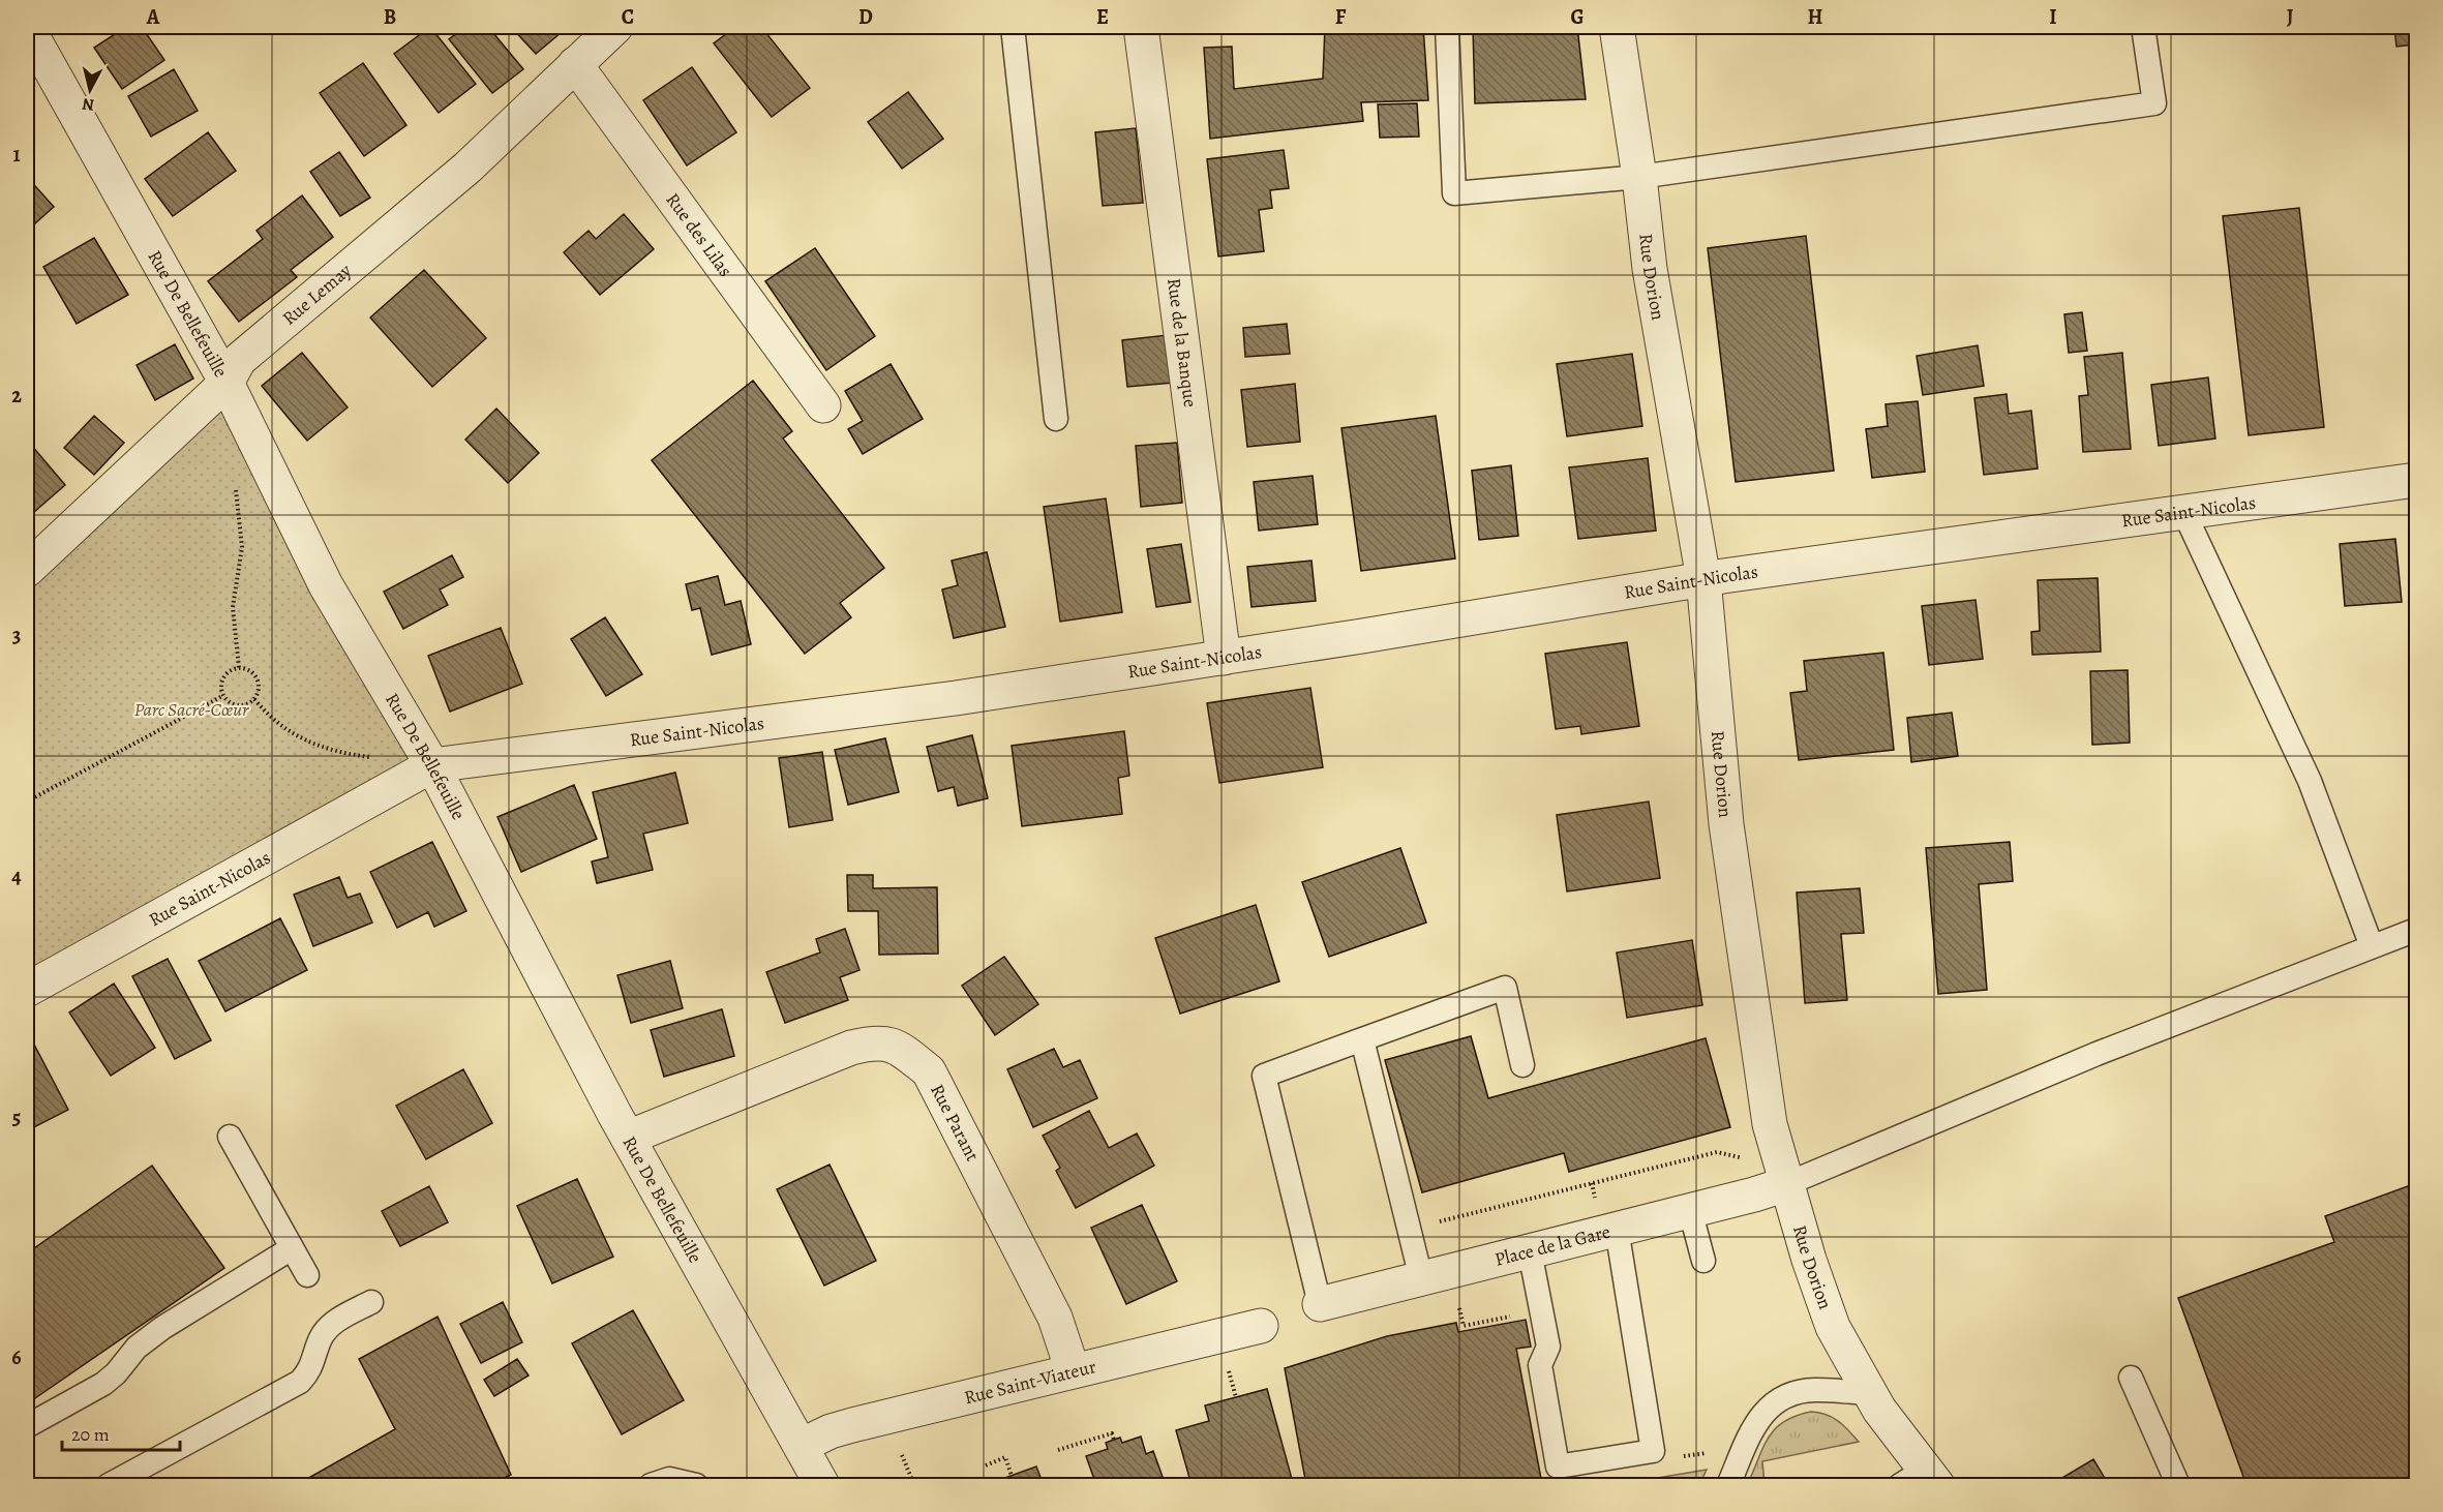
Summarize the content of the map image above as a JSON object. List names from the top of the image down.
{
  "streets": {
    "street": [
      "Rue des Lilas",
      "Rue Dorion",
      "Rue Lemay",
      "Rue De Bellefeuille",
      "Rue de la Banque",
      "Rue Saint-Nicolas",
      "Rue Parant",
      "Place de la Gare",
      "Rue Saint-Viateur"
    ]
  },
  "crossings": [
    ["Rue des Lilas", "Rue Lemay"],
    ["Rue Dorion", "Rue Saint-Nicolas"],
    ["Rue Dorion", "Place de la Gare"],
    ["Rue Lemay", "Rue De Bellefeuille"],
    ["Rue De Bellefeuille", "Rue Saint-Nicolas"],
    ["Rue De Bellefeuille", "Rue Parant"],
    ["Rue De Bellefeuille", "Rue Saint-Viateur"],
    ["Rue de la Banque", "Rue Saint-Nicolas"],
    ["Rue Parant", "Rue Saint-Viateur"]
  ],
  "parks": ["Parc Sacré-Cœur"],
  "scale_bar": "20 m",
  "north": "bottom",
  "grid": {
    "columns": [
      "A",
      "B",
      "C",
      "D",
      "E",
      "F",
      "G",
      "H",
      "I",
      "J"
    ],
    "rows": [
      "1",
      "2",
      "3",
      "4",
      "5",
      "6"
    ]
  }
}
